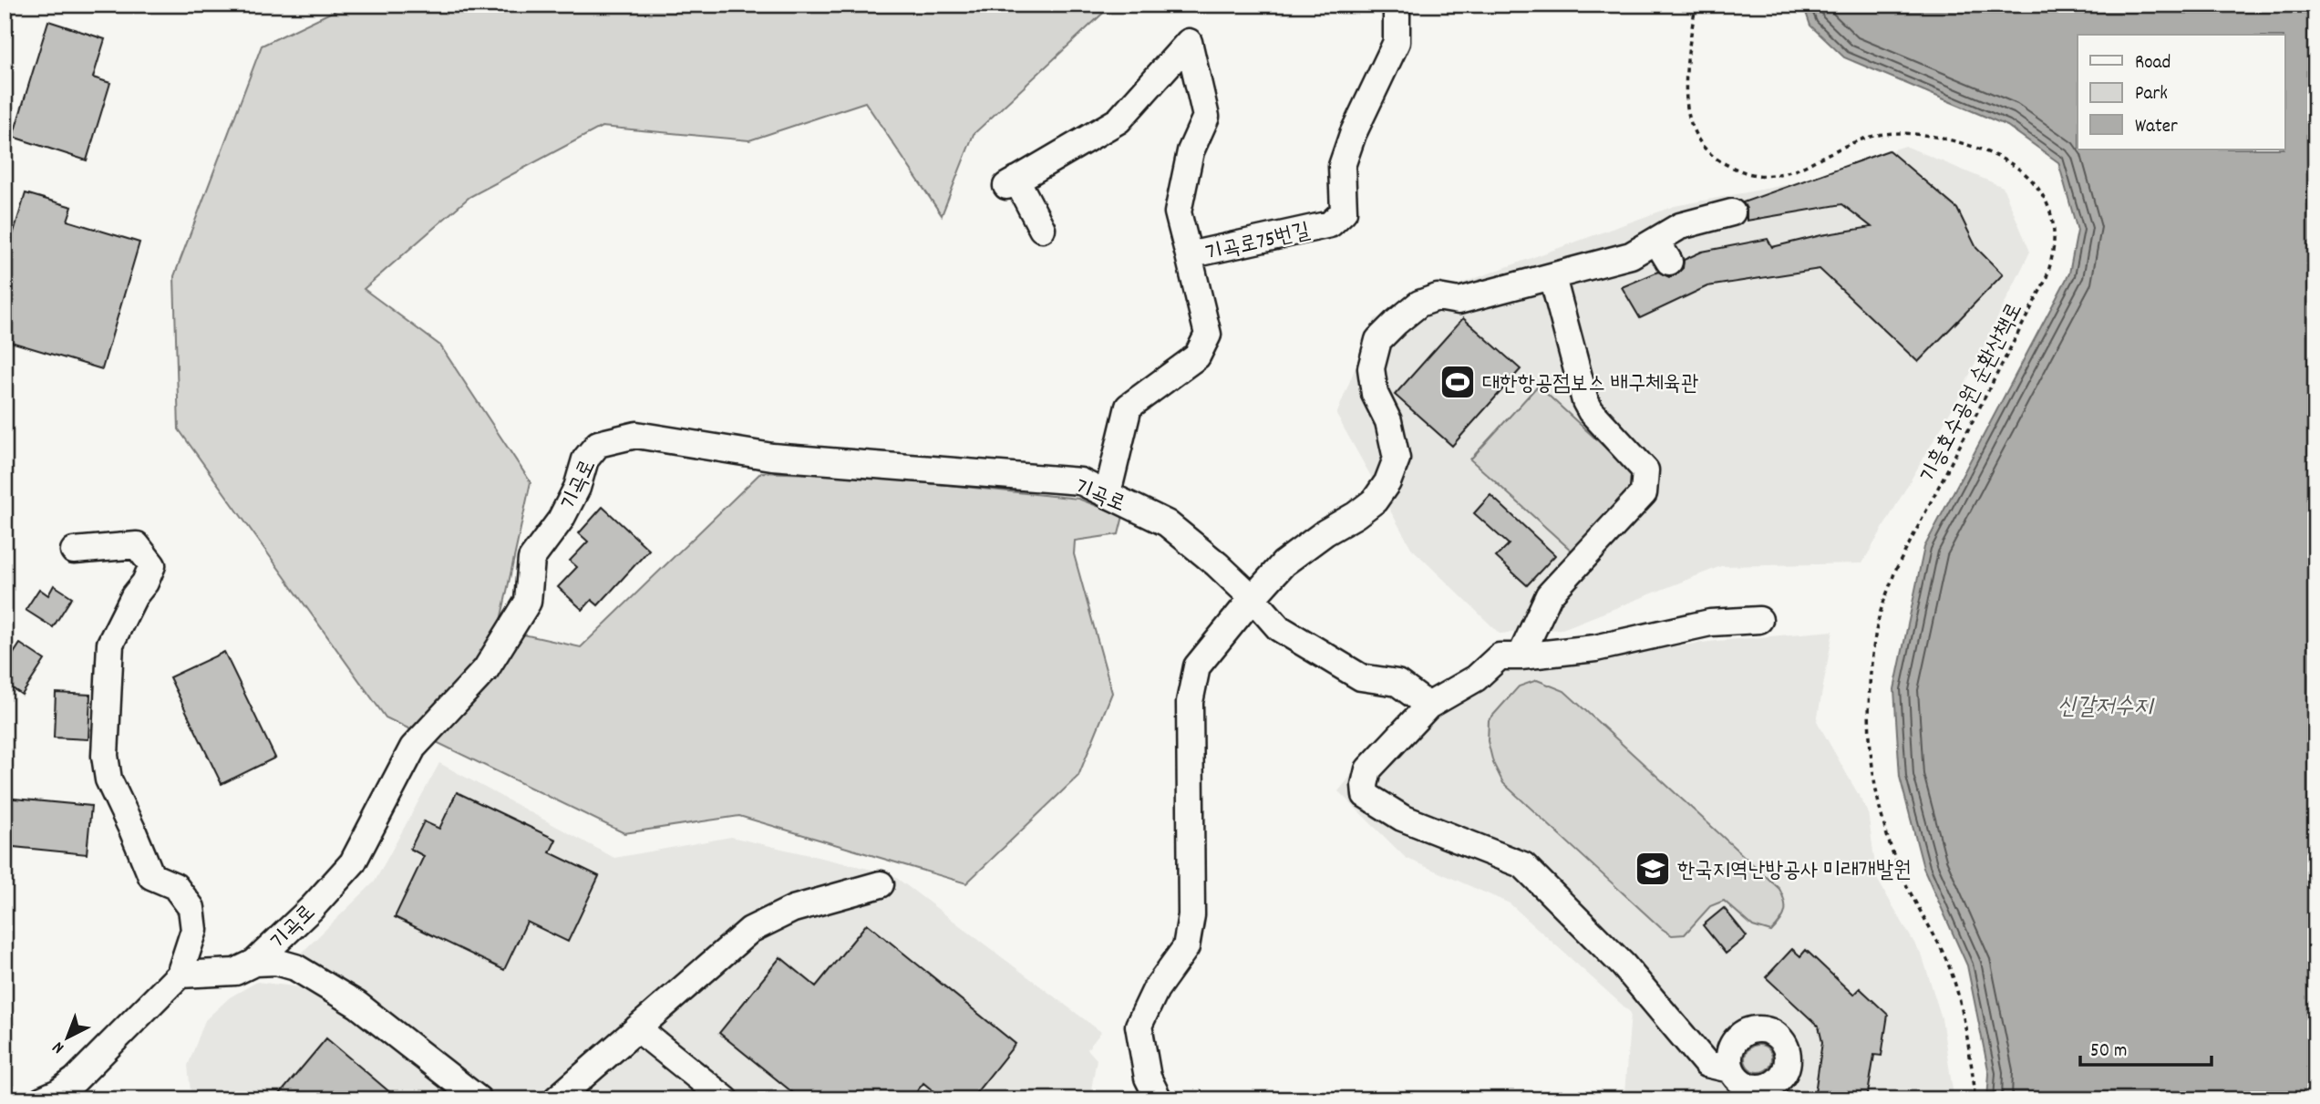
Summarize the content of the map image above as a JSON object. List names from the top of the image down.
{
  "streets": {
    "street": ["기곡로75번길", "기곡로"],
    "path": ["기흥호수공원 순환산책로"]
  },
  "crossings": [
    ["기곡로75번길", "기곡로"]
  ],
  "water": ["신갈저수지"],
  "places": {
    "sports": ["대한항공점보스 배구체육관"],
    "school or university": ["한국지역난방공사 미래개발원"]
  },
  "legend": ["Road", "Park", "Water"],
  "scale_bar": "50 m",
  "north": "bottom left"
}
